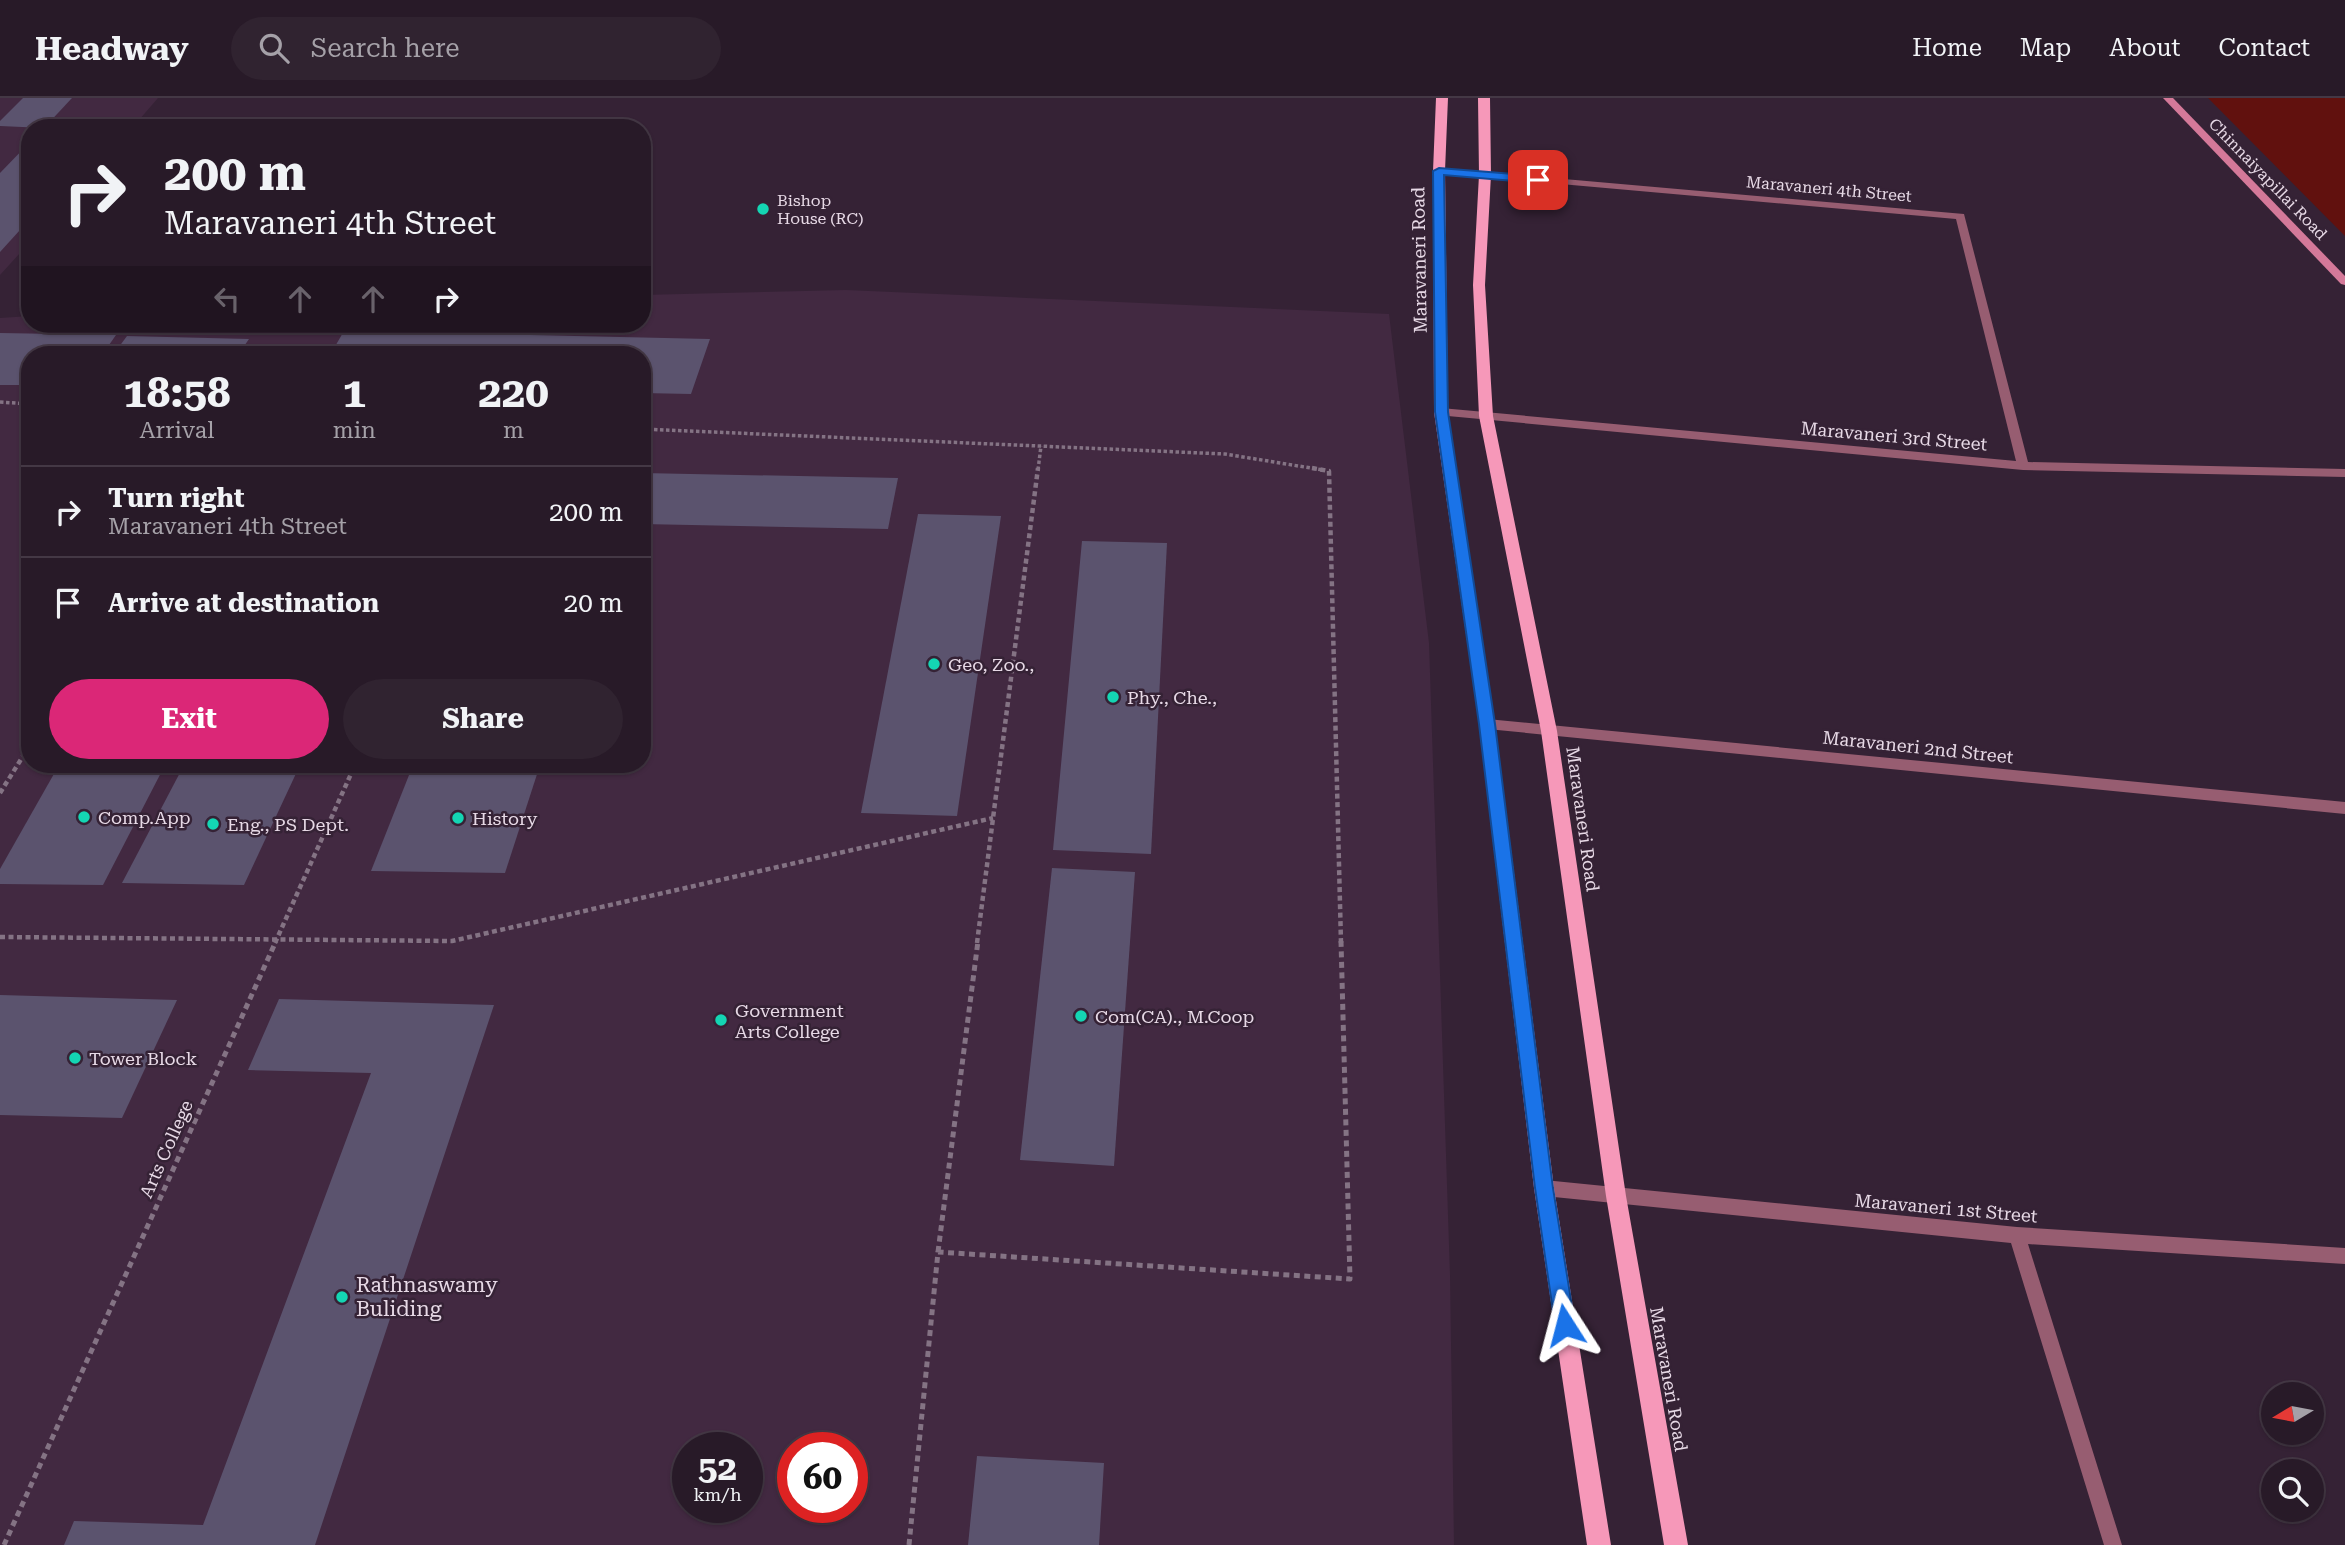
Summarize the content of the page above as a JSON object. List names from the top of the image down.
{
  "streets": {
    "main road": ["Maravaneri Road"],
    "street": [
      "Chinnaiyapillai Road",
      "Maravaneri 4th Street",
      "Maravaneri 3rd Street",
      "Maravaneri 2nd Street",
      "Maravaneri 1st Street"
    ],
    "path": ["Arts College"]
  },
  "crossings": [
    ["Maravaneri 4th Street", "Maravaneri Road"],
    ["Maravaneri 4th Street", "Maravaneri 3rd Street"],
    ["Maravaneri Road", "Maravaneri 3rd Street"],
    ["Maravaneri Road", "Maravaneri 2nd Street"],
    ["Maravaneri Road", "Maravaneri 1st Street"]
  ],
  "places": [
    "Bishop House (RC)",
    "Geo, Zoo.,",
    "Phy., Che.,",
    "Comp.App",
    "History",
    "Eng., PS Dept.",
    "Com(CA)., M.Coop",
    "Government Arts College",
    "Tower Block",
    "Rathnaswamy Buliding"
  ],
  "north": "left",
  "page": {
    "header": "Headway",
    "search": "Search here",
    "nav": [
      "Home",
      "Map",
      "About",
      "Contact"
    ],
    "turn": ["200 m", "Maravaneri 4th Street"],
    "eta": [
      "18:58",
      "Arrival",
      "1",
      "min",
      "220",
      "m"
    ],
    "list": [
      {
        "name": "Turn right",
        "note": "Maravaneri 4th Street",
        "value": "200 m"
      },
      {
        "name": "Arrive at destination",
        "value": "20 m"
      }
    ],
    "buttons": ["Exit", "Share"],
    "speed": "52 km/h",
    "limit": "60"
  }
}
